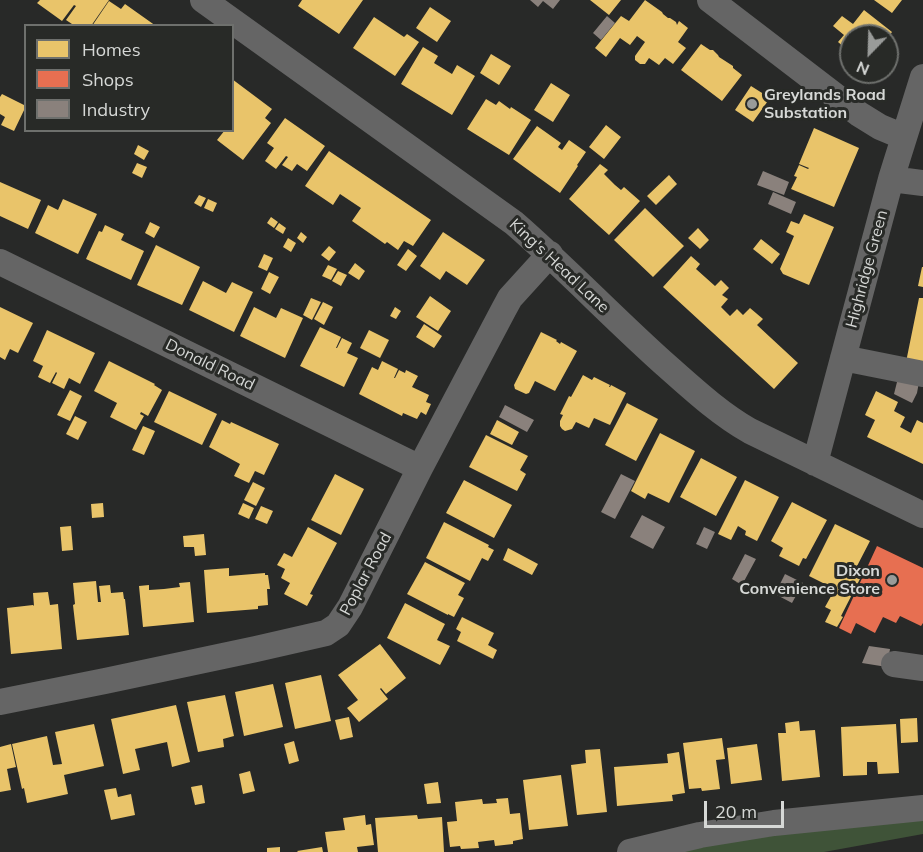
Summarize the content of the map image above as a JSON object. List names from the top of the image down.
{
  "streets": {
    "street": [
      "King's Head Lane",
      "Highridge Green",
      "Donald Road",
      "Poplar Road"
    ]
  },
  "crossings": [
    ["King's Head Lane", "Highridge Green"],
    ["King's Head Lane", "Poplar Road"],
    ["Donald Road", "Poplar Road"]
  ],
  "places": ["Greylands Road Substation", "Dixon Convenience Store"],
  "legend": ["Homes", "Shops", "Industry"],
  "scale_bar": "20 m",
  "north": "bottom left"
}
